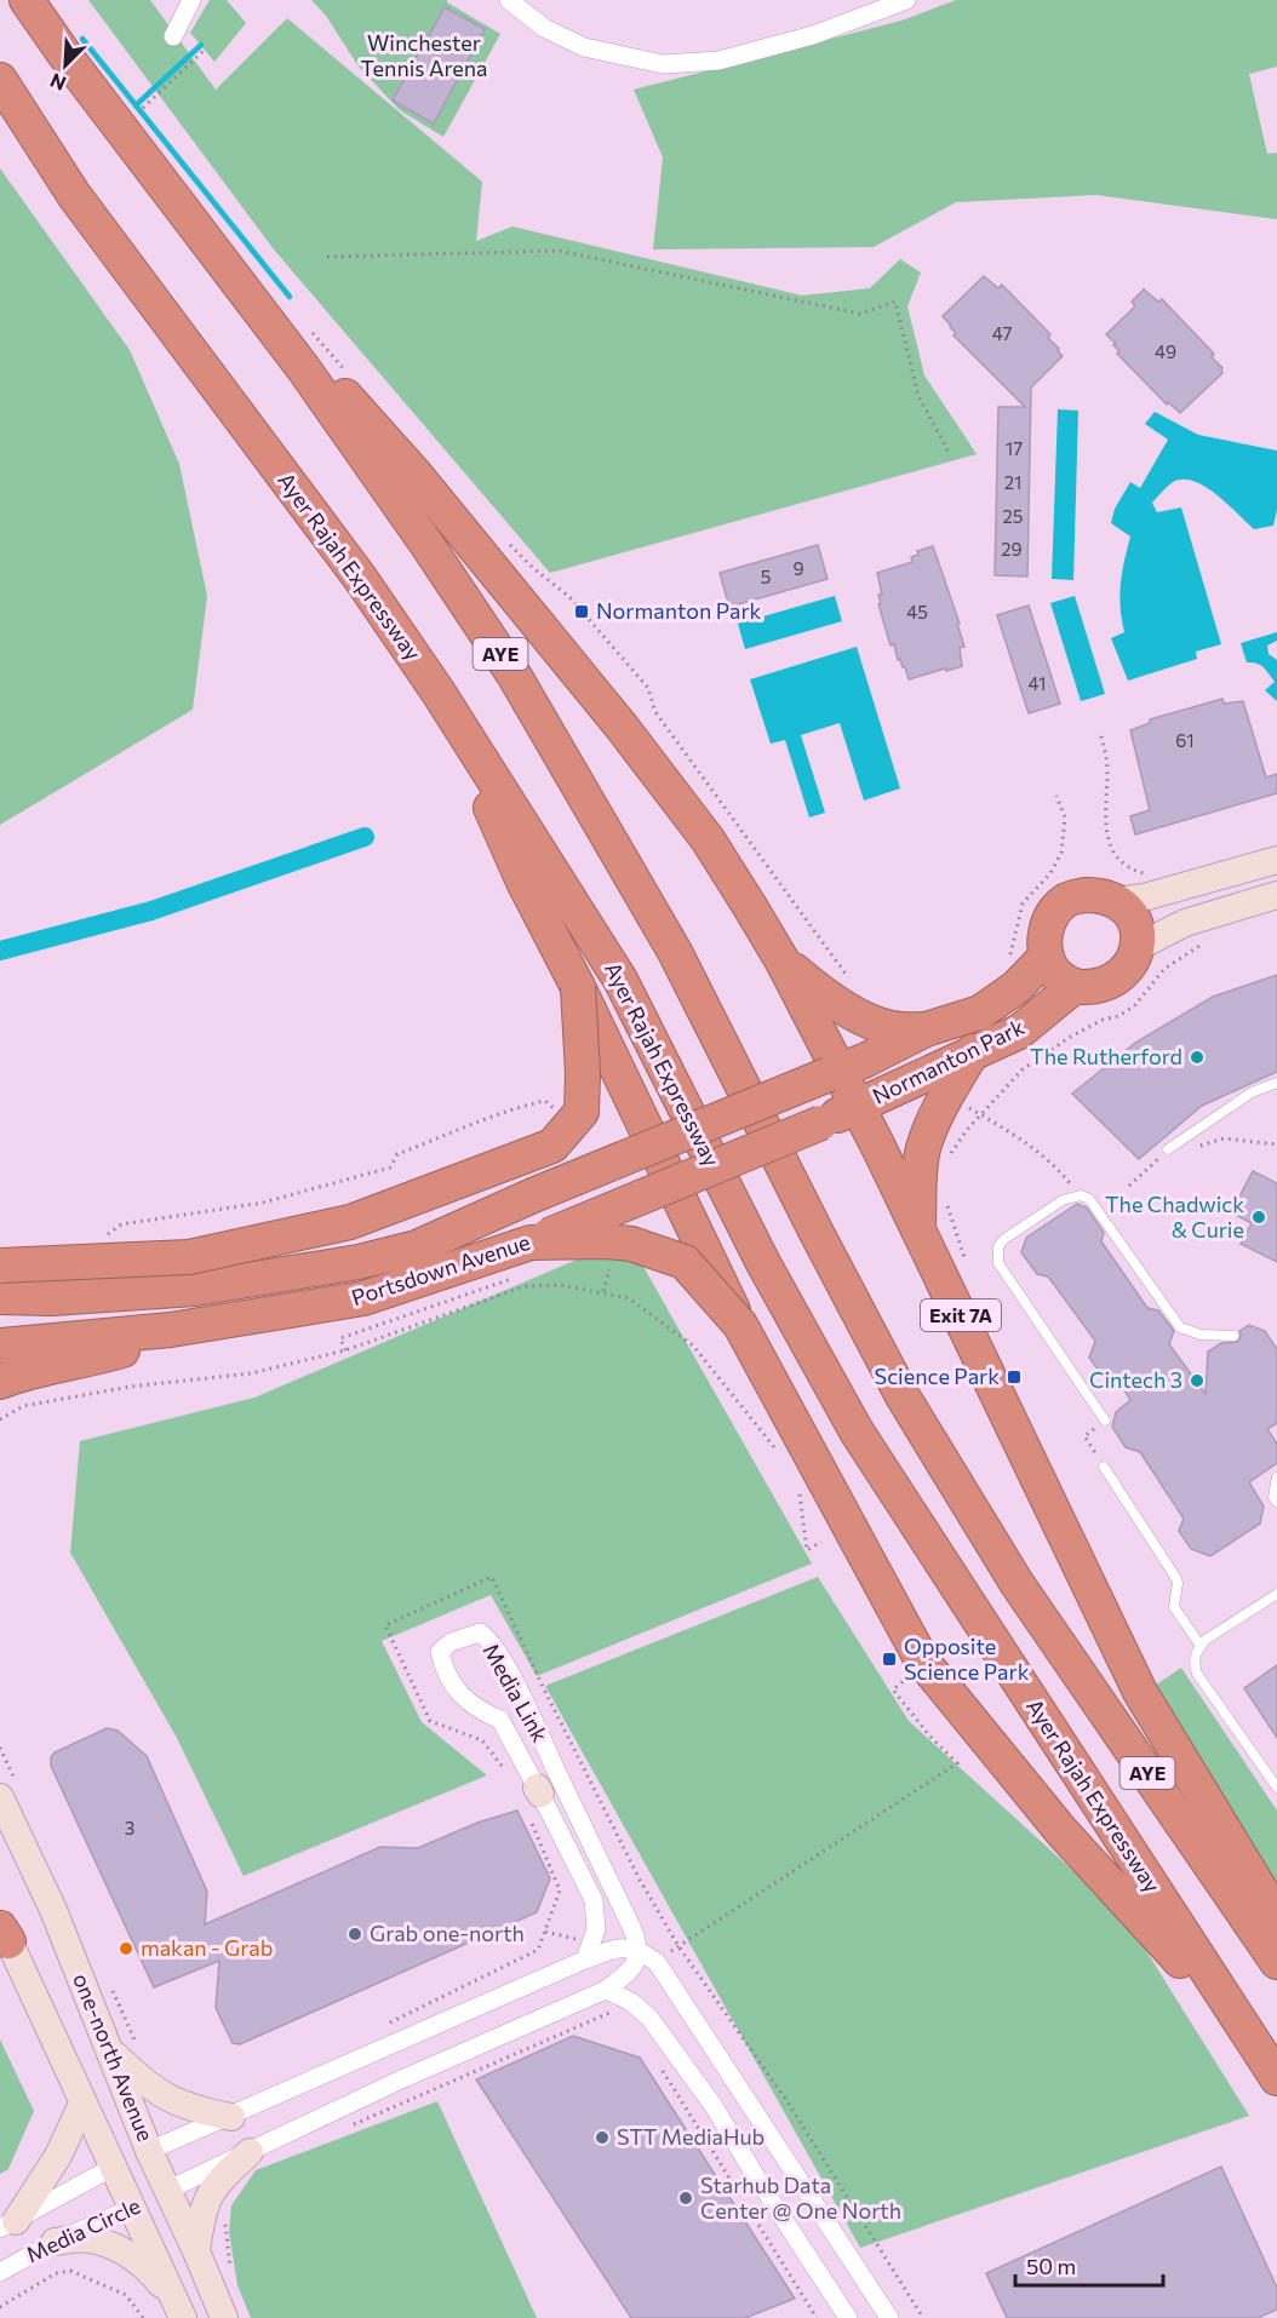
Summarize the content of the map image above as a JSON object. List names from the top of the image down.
{
  "streets": {
    "highway": [
      "Ayer Rajah Expressway",
      "AYE",
      "Normanton Park",
      "Portsdown Avenue",
      "Exit 7A"
    ],
    "street": ["Media Link", "one-north Avenue", "Media Circle"]
  },
  "crossings": [
    ["Normanton Park", "Portsdown Avenue"],
    ["Normanton Park", "Exit 7A"],
    ["Portsdown Avenue", "Exit 7A"],
    ["one-north Avenue", "Media Circle"]
  ],
  "parks": ["Winchester Tennis Arena"],
  "places": {
    "transit": ["Normanton Park", "Science Park", "Opposite Science Park"],
    "other": [
      "The Rutherford",
      "The Chadwick & Curie",
      "Cintech 3",
      "Grab one-north",
      "makan - Grab",
      "STT MediaHub",
      "Starhub Data Center @ One North"
    ]
  },
  "house_numbers": [
    "47",
    "49",
    "17",
    "21",
    "25",
    "29",
    "9",
    "5",
    "45",
    "41",
    "61",
    "3"
  ],
  "scale_bar": "50 m",
  "north": "bottom left"
}
